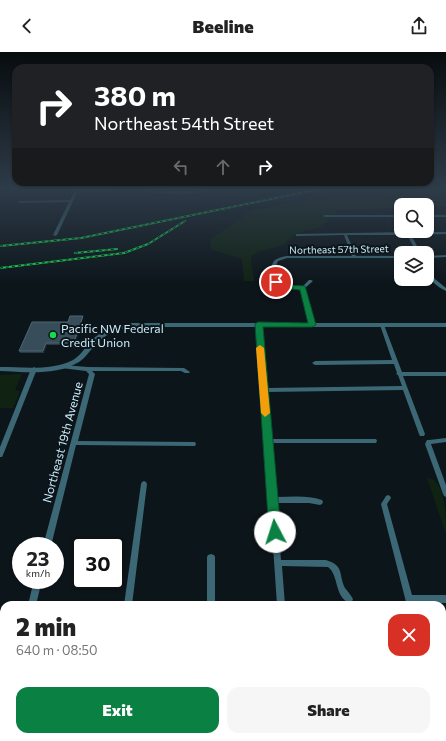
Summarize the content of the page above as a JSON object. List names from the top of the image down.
{
  "streets": {
    "street": ["Northeast 57th Street", "Northeast 19th Avenue"]
  },
  "places": ["Pacific NW Federal Credit Union"],
  "page": {
    "header": "Beeline",
    "turn": ["380 m", "Northeast 54th Street"],
    "speed": "23 km/h",
    "limit": "30",
    "heading": ["2 min", "640 m · 08:50"],
    "buttons": ["Exit", "Share"]
  }
}
